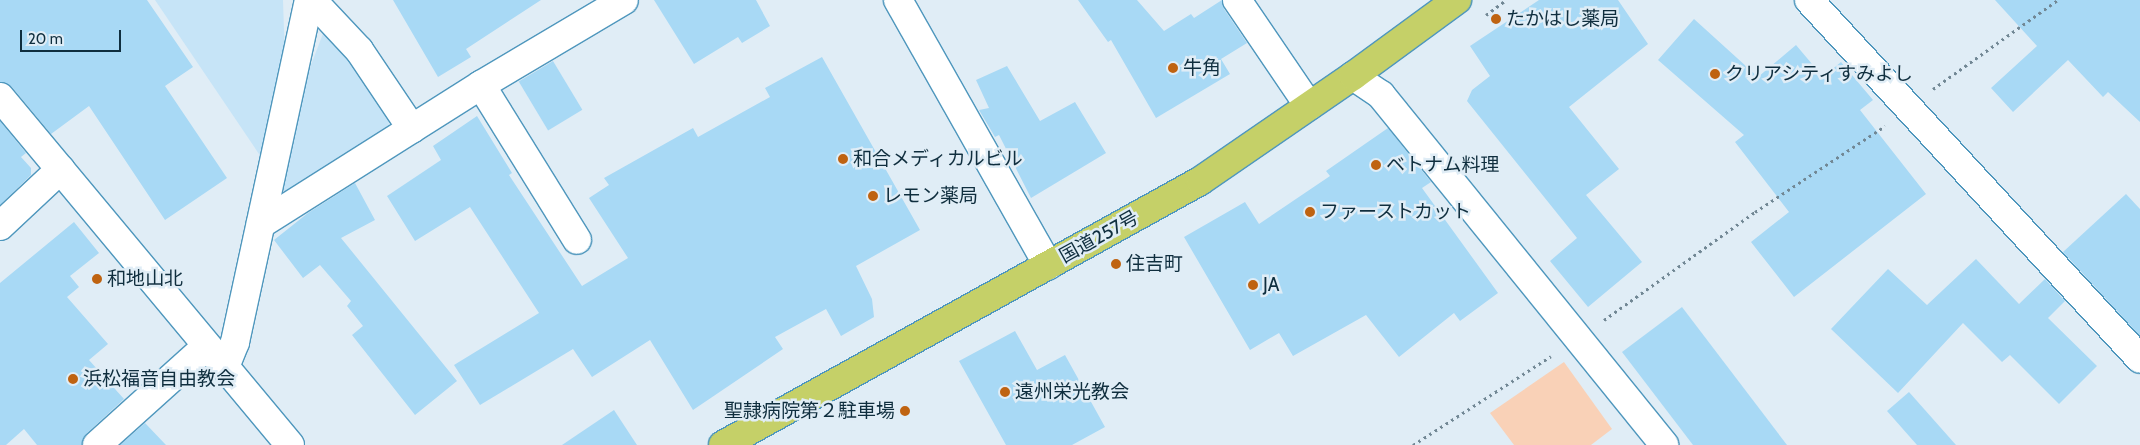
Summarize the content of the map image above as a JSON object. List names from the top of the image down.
{
  "streets": {
    "highway": ["国道257号"]
  },
  "places": [
    "たかはし薬局",
    "牛角",
    "クリアシティすみよし",
    "和合メディカルビル",
    "ベトナム料理",
    "レモン薬局",
    "ファーストカット",
    "住吉町",
    "和地山北",
    "JA",
    "浜松福音自由教会",
    "遠州栄光教会",
    "聖隷病院第２駐車場"
  ],
  "scale_bar": "20 m"
}
